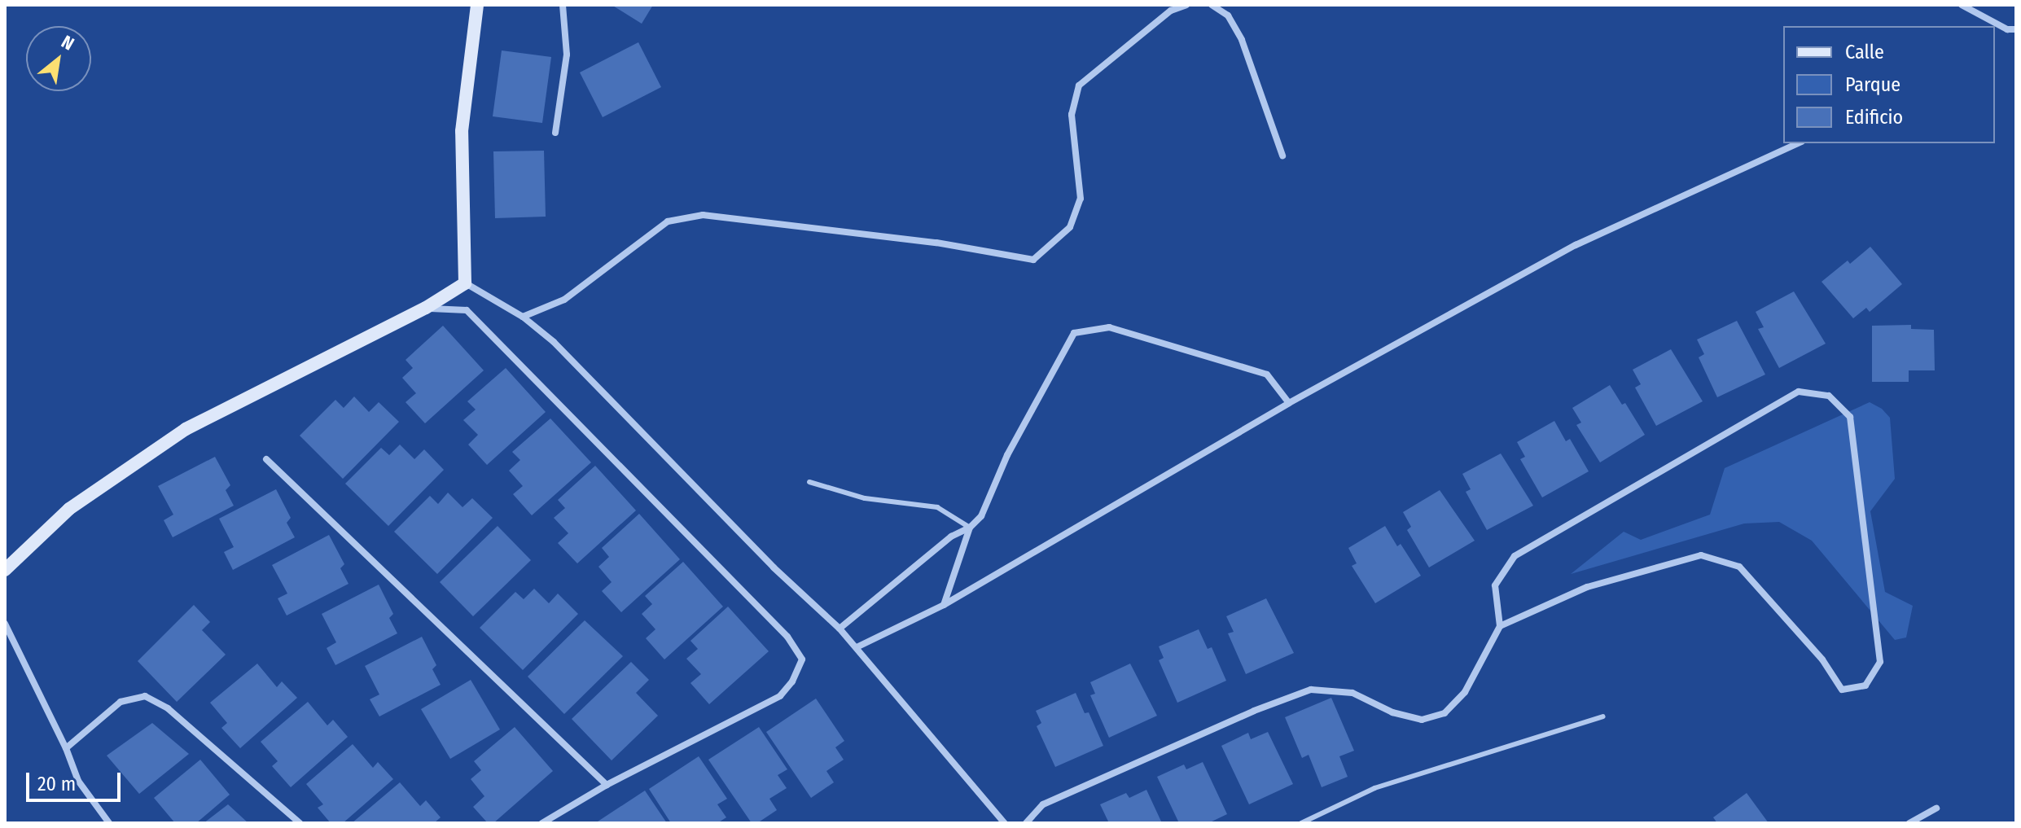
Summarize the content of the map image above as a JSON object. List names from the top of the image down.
{
  "legend": ["Calle", "Parque", "Edificio"],
  "scale_bar": "20 m",
  "north": "top right"
}
